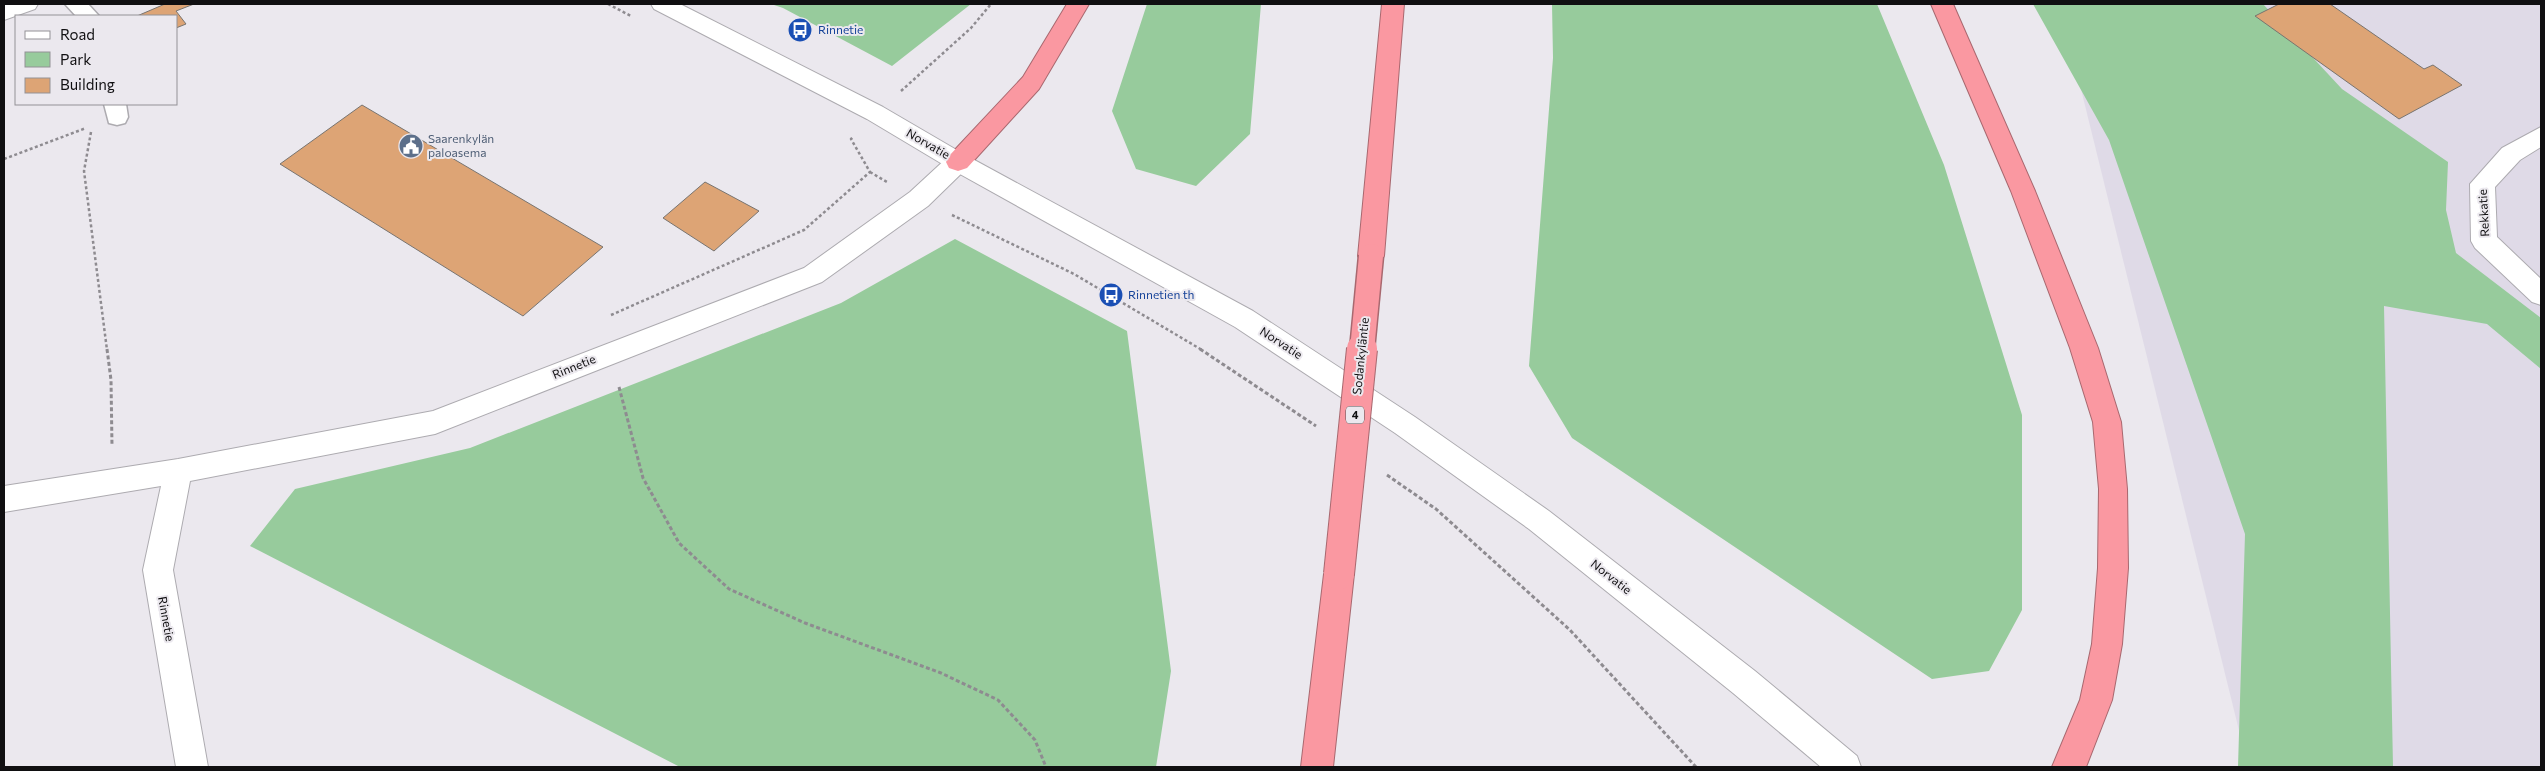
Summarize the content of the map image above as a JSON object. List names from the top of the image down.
{
  "streets": {
    "highway": ["Sodankyläntie", "4"],
    "street": ["Norvatie", "Rekkatie", "Rinnetie"]
  },
  "crossings": [
    ["Norvatie", "Rinnetie"]
  ],
  "places": {
    "bus stop": ["Rinnetie", "Rinnetien th"],
    "public building": ["Saarenkylän paloasema"]
  },
  "legend": ["Road", "Park", "Building"]
}
